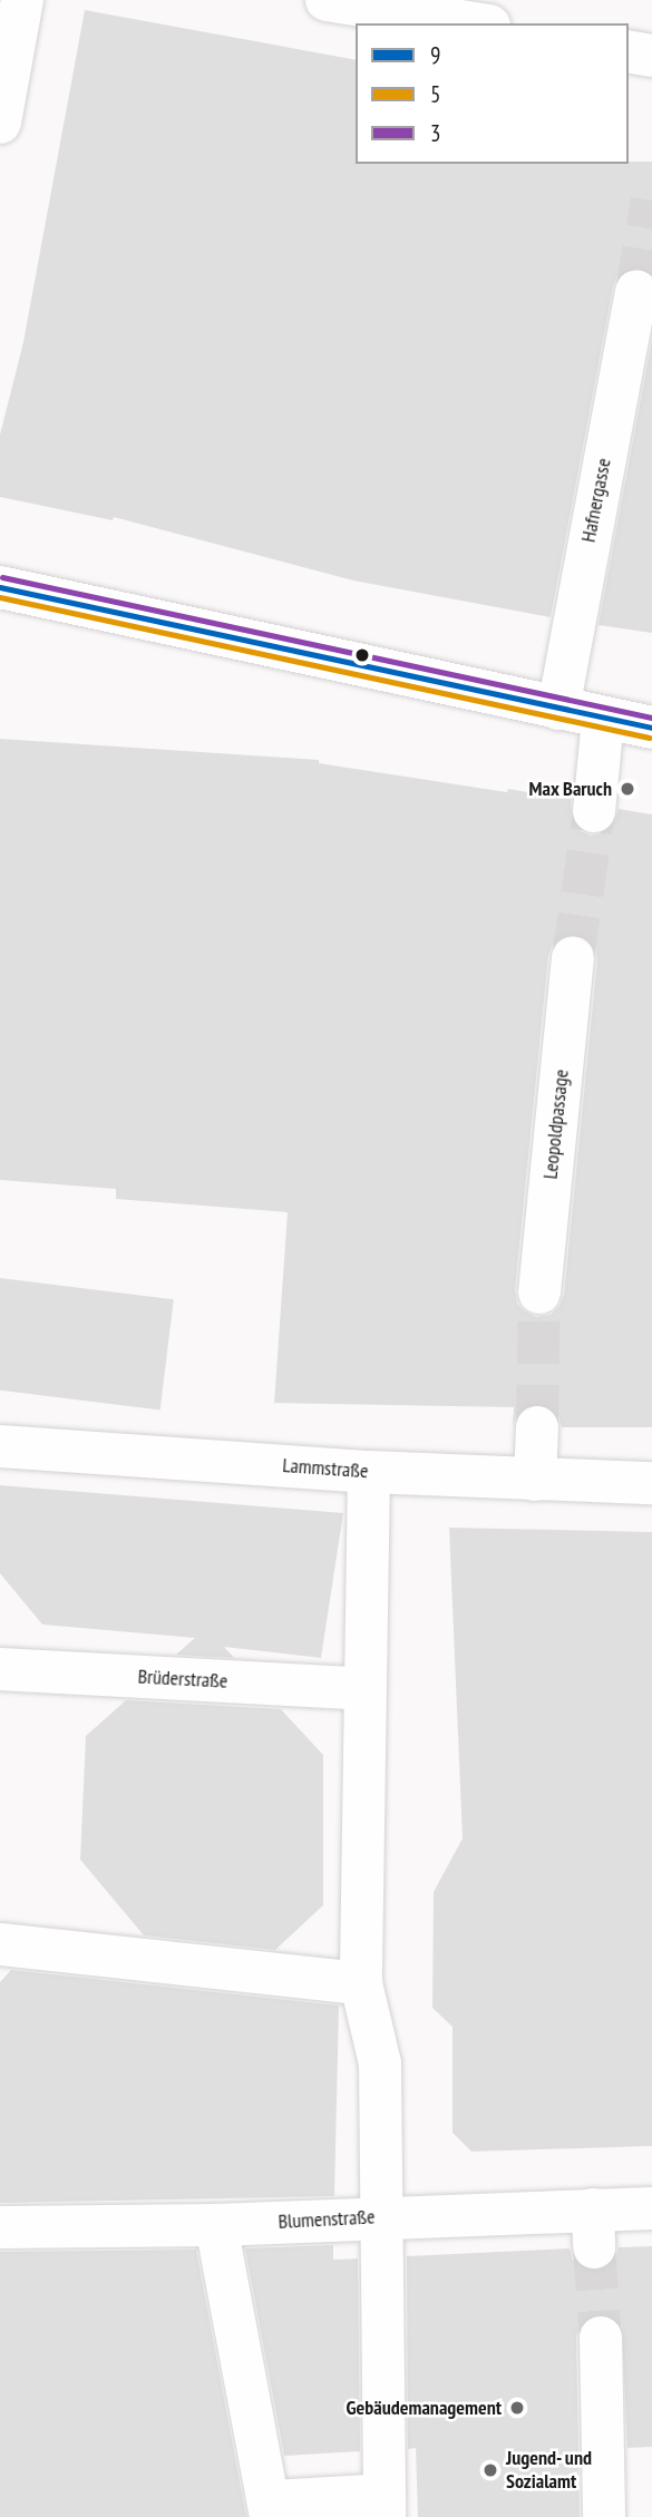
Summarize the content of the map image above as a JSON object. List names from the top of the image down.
{
  "streets": {
    "street": [
      "Hafnergasse",
      "Leopoldpassage",
      "Lammstraße",
      "Brüderstraße",
      "Blumenstraße"
    ]
  },
  "places": ["Max Baruch", "Gebäudemanagement", "Jugend- und Sozialamt"],
  "lines": ["transit line 3", "transit line 9", "transit line 5"],
  "legend": ["9", "5", "3"]
}
